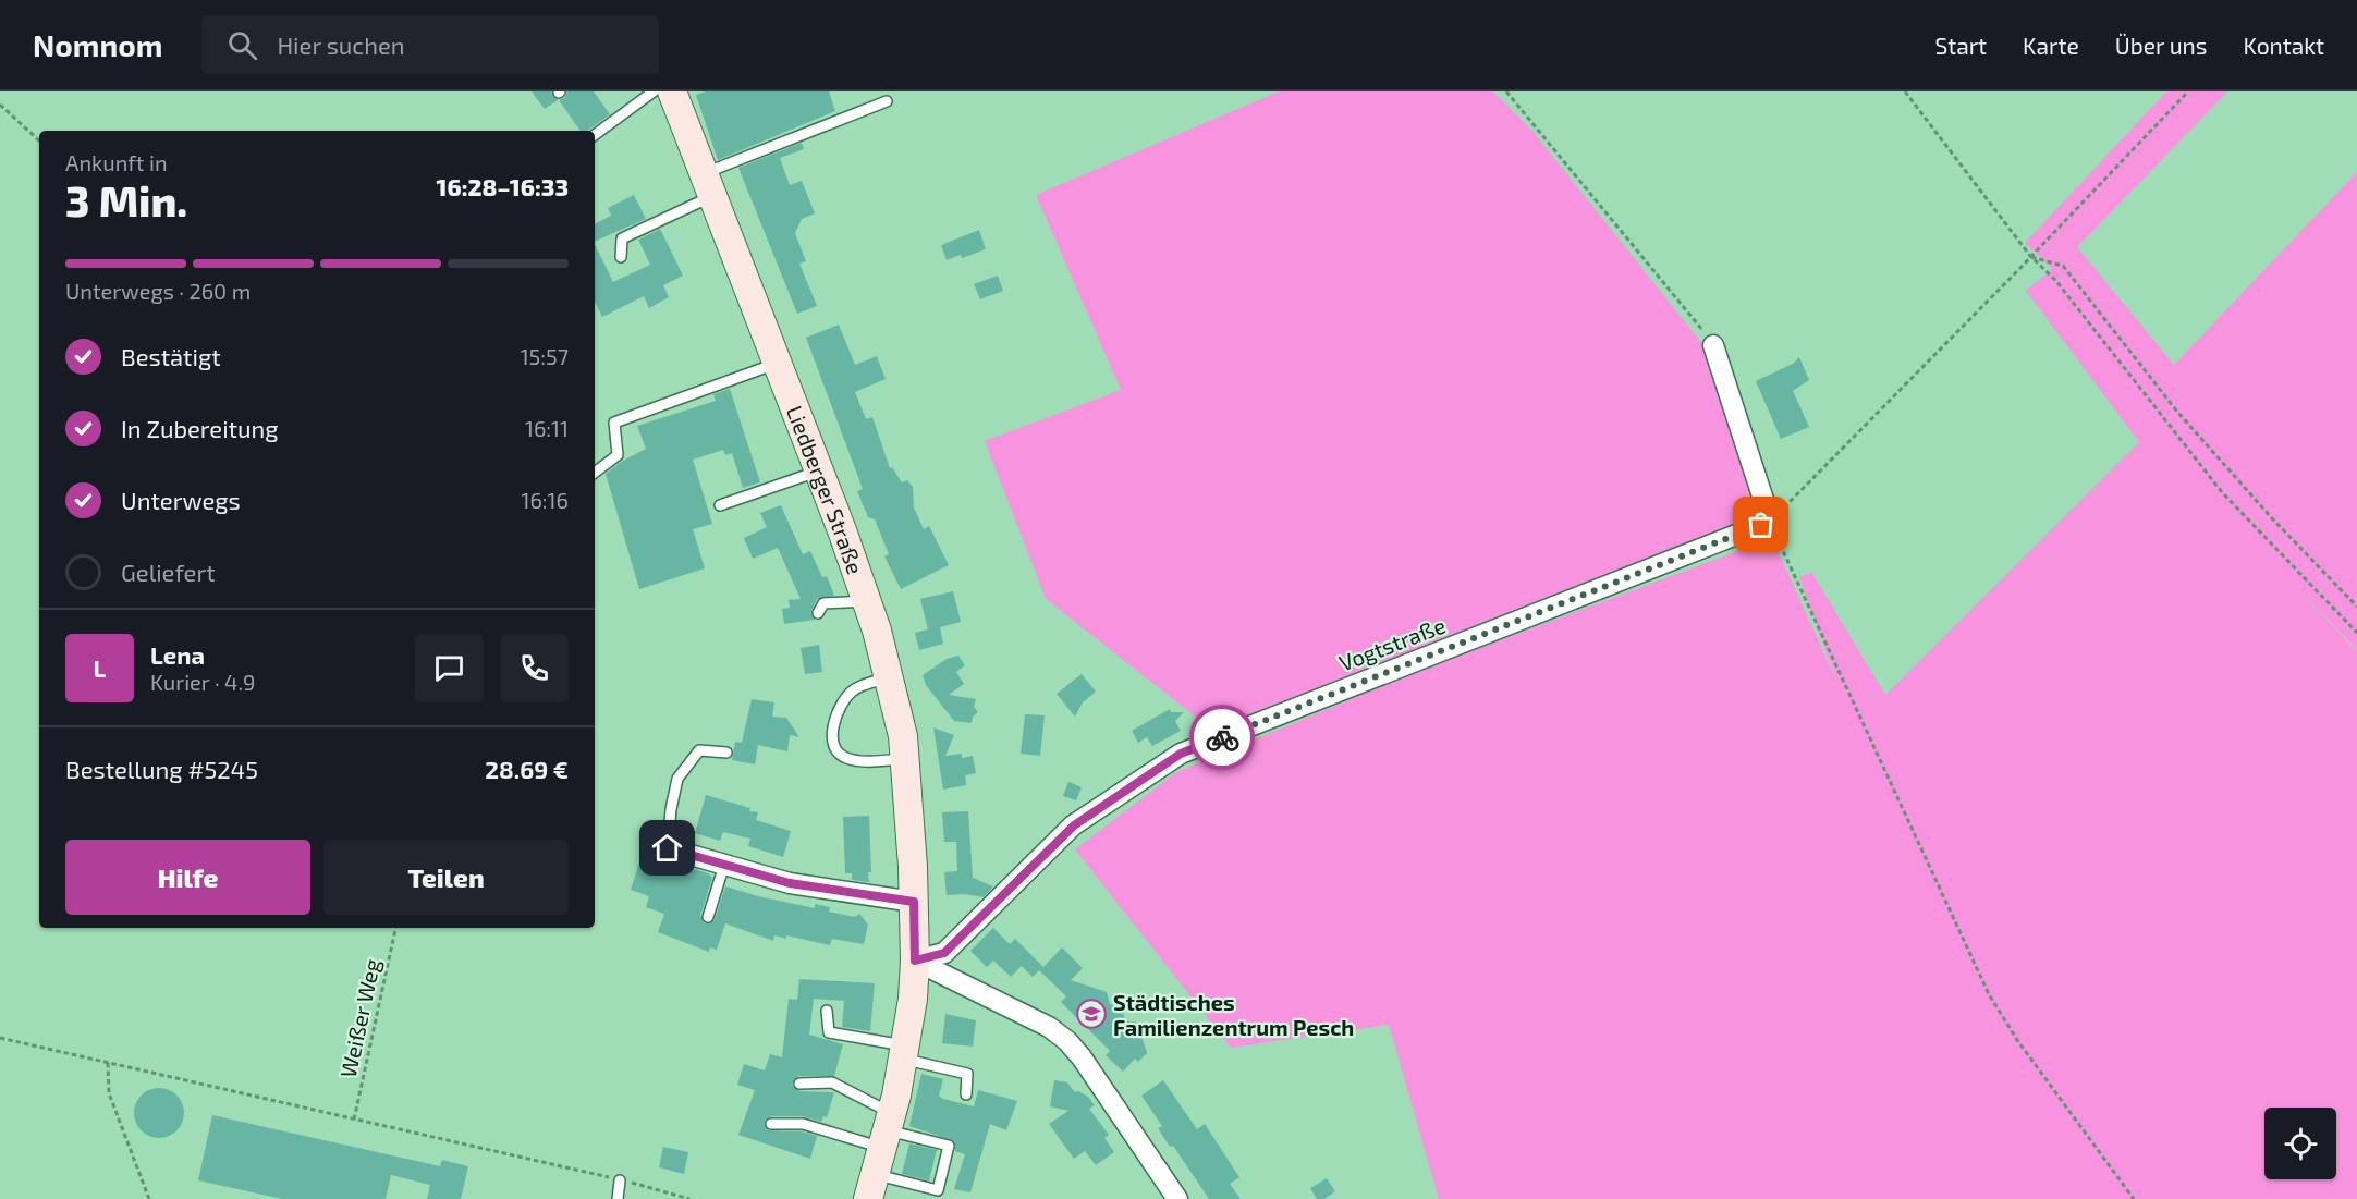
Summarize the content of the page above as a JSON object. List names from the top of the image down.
{
  "streets": {
    "main road": ["Liedberger Straße"],
    "street": ["Vogtstraße"],
    "path": ["Weißer Weg"]
  },
  "crossings": [
    ["Liedberger Straße", "Vogtstraße"]
  ],
  "places": {
    "school or university": ["Städtisches Familienzentrum Pesch"]
  },
  "page": {
    "header": "Nomnom",
    "search": "Hier suchen",
    "nav": [
      "Start",
      "Karte",
      "Über uns",
      "Kontakt"
    ],
    "heading": ["3 Min.", "Ankunft in", "16:28–16:33"],
    "panel": [
      "Lena",
      "Kurier · 4.9",
      "Bestellung #5245",
      "28.69 €"
    ],
    "bar": "Unterwegs · 260 m",
    "list": [
      ["Bestätigt", "15:57"],
      ["In Zubereitung", "16:11"],
      ["Unterwegs", "16:16"],
      "Geliefert"
    ],
    "round": "L",
    "buttons": ["Hilfe", "Teilen"]
  }
}
